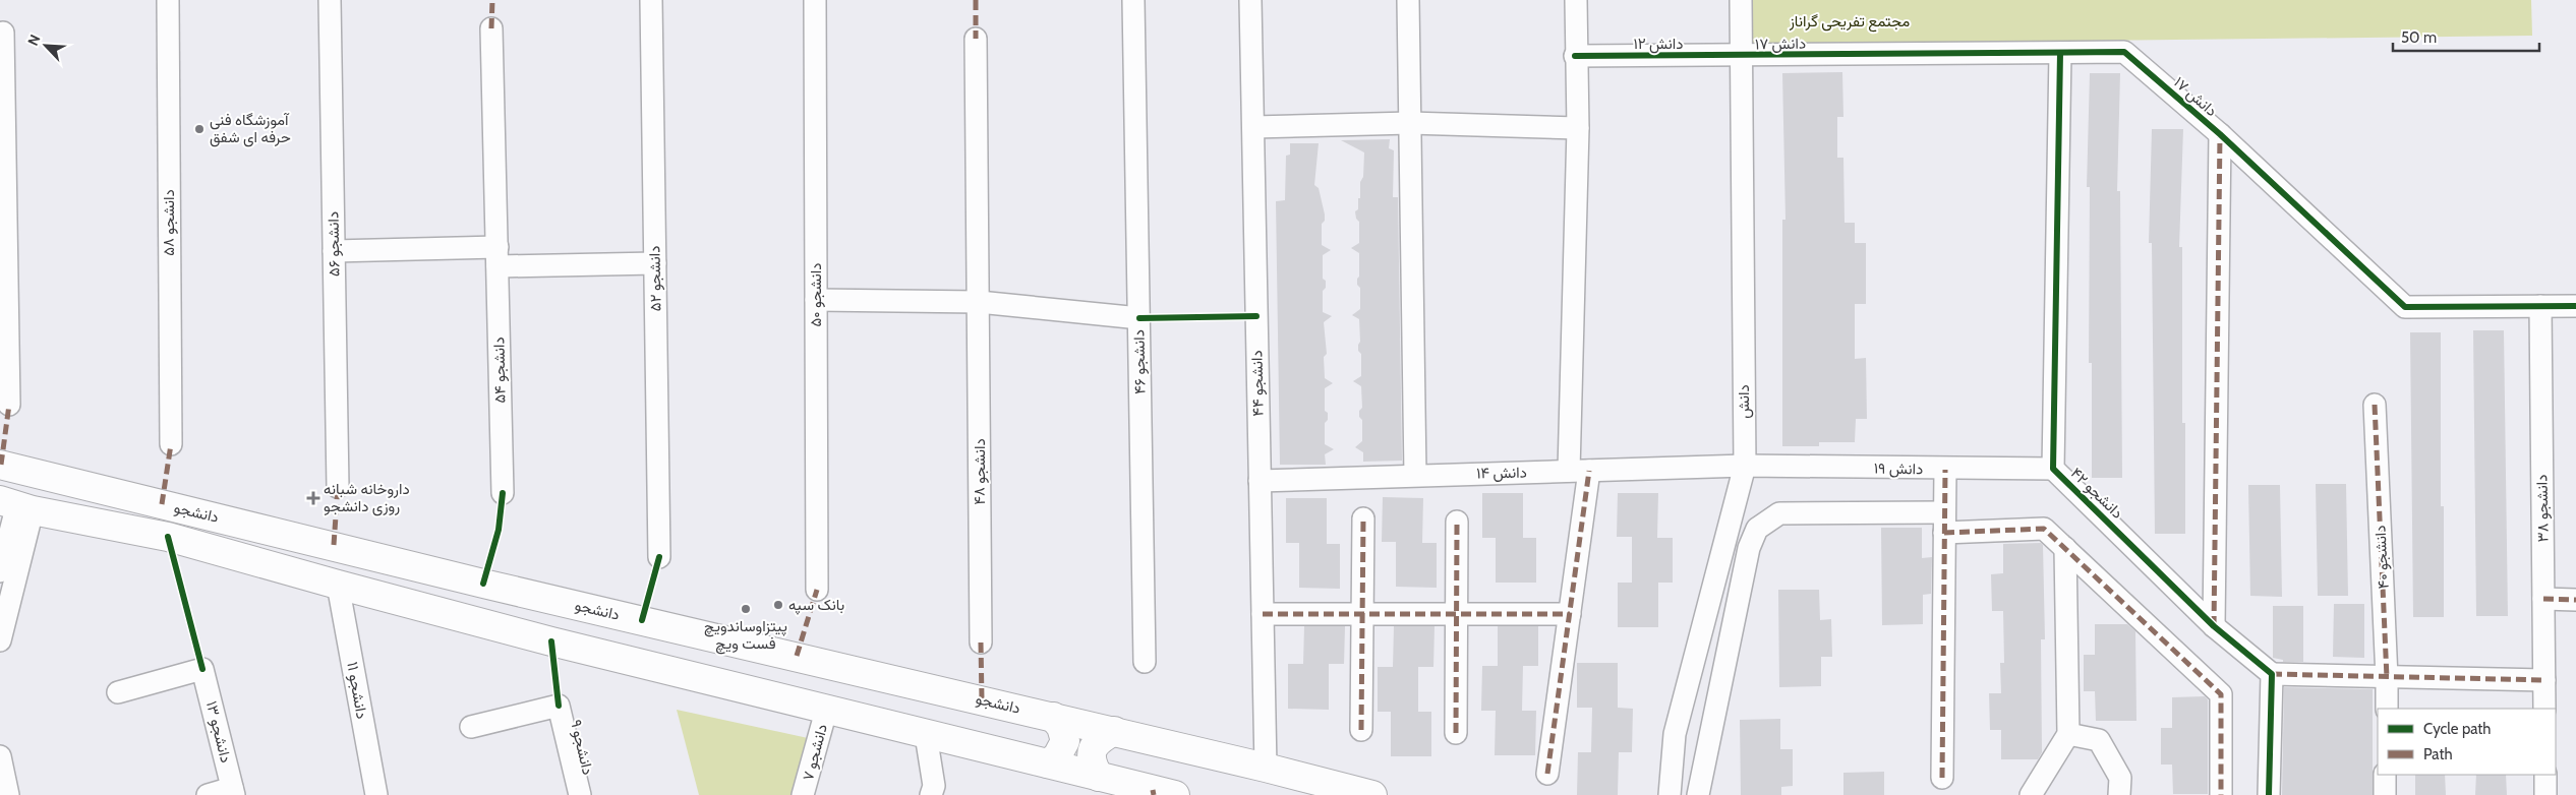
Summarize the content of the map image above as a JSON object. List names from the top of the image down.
{
  "streets": {
    "main road": ["دانشجو"],
    "street": [
      "دانش ۱۲",
      "دانش ۱۷",
      "دانشجو ۵۸",
      "دانشجو ۵۶",
      "دانشجو ۵۲",
      "دانشجو ۵۰",
      "دانشجو ۴۶",
      "دانشجو ۵۴",
      "دانشجو ۴۴",
      "دانش",
      "دانش ۱۹",
      "دانشجو ۴۸",
      "دانش ۱۴",
      "دانشجو ۴۲",
      "دانشجو ۳۸",
      "دانشجو ۴۰",
      "دانشجو ۱۱",
      "دانشجو ۱۳",
      "دانشجو ۹",
      "دانشجو ۷"
    ]
  },
  "crossings": [
    ["دانش ۱۲", "دانش ۱۷"],
    ["دانش ۱۲", "دانش"],
    ["دانش ۱۷", "دانش"],
    ["دانش ۱۷", "دانشجو ۴۲"],
    ["دانش ۱۷", "دانشجو ۳۸"],
    ["دانشجو ۴۴", "دانش ۱۴"],
    ["دانشجو ۴۴", "دانشجو"],
    ["دانش", "دانش ۱۹"],
    ["دانش", "دانش ۱۴"],
    ["دانش ۱۹", "دانش ۱۴"],
    ["دانش ۱۹", "دانشجو ۴۲"],
    ["دانشجو", "دانشجو ۱۱"],
    ["دانشجو", "دانشجو ۷"]
  ],
  "parks": ["مجتمع تفریحی گراناز"],
  "places": {
    "other": ["آموزشگاه فنی حرفه ای شفق", "بانک سپه", "پیتزاوساندویچ فست ویچ"],
    "health": ["داروخانه شبانه روزی دانشجو"]
  },
  "legend": ["Cycle path", "Path"],
  "scale_bar": "50 m",
  "north": "top left"
}
